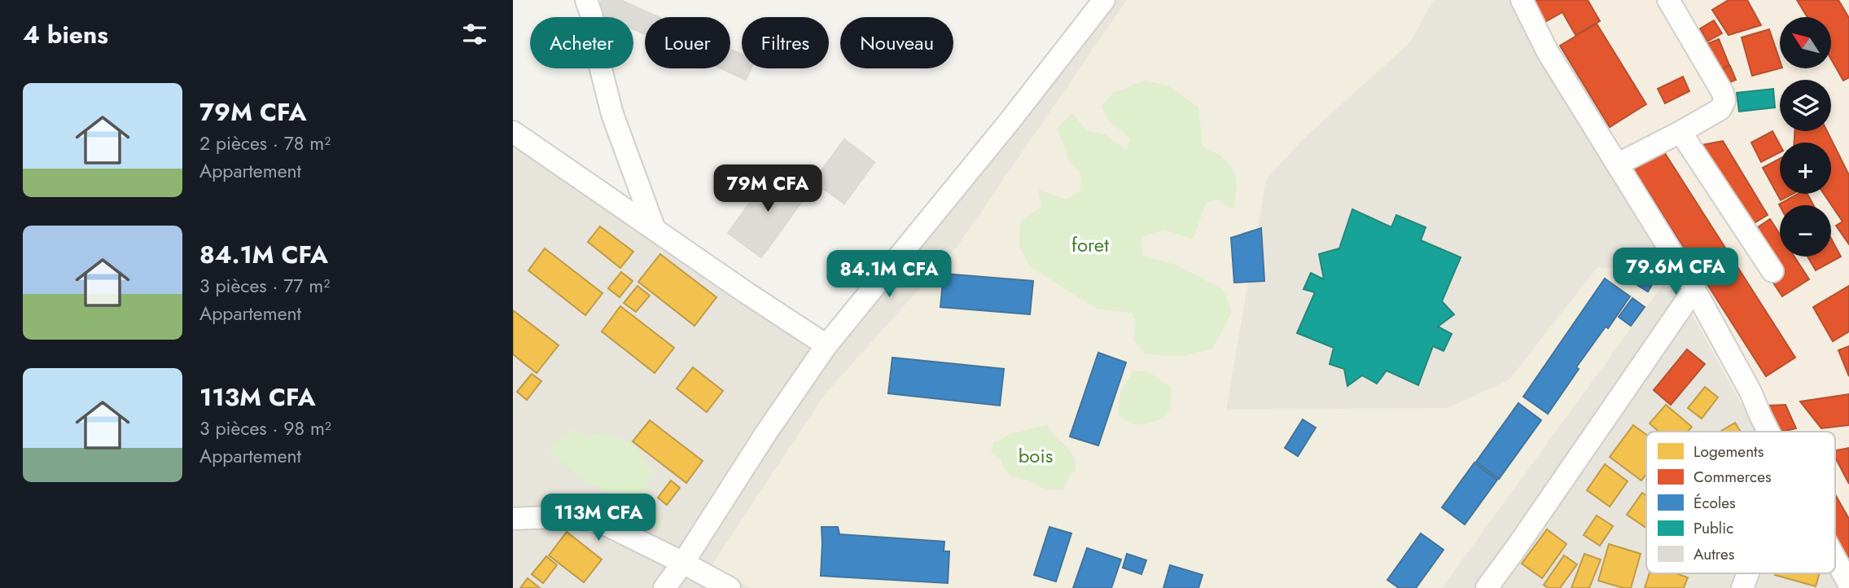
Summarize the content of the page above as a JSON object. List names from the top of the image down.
{
  "parks": ["foret", "bois"],
  "legend": [
    "Logements",
    "Commerces",
    "Écoles",
    "Public",
    "Autres"
  ],
  "north": "top left",
  "page": {
    "heading": "4 biens",
    "map_buttons": ["+", "−"],
    "chip": [
      "Acheter",
      "Louer",
      "Filtres",
      "Nouveau"
    ],
    "list": [
      {
        "name": "79M CFA",
        "note": "2 pièces · 78 m² · Appartement"
      },
      {
        "name": "84.1M CFA",
        "note": "3 pièces · 77 m² · Appartement"
      },
      {
        "name": "113M CFA",
        "note": "3 pièces · 98 m² · Appartement"
      }
    ],
    "price": [
      "79M CFA",
      "79.6M CFA",
      "84.1M CFA",
      "113M CFA"
    ]
  }
}
